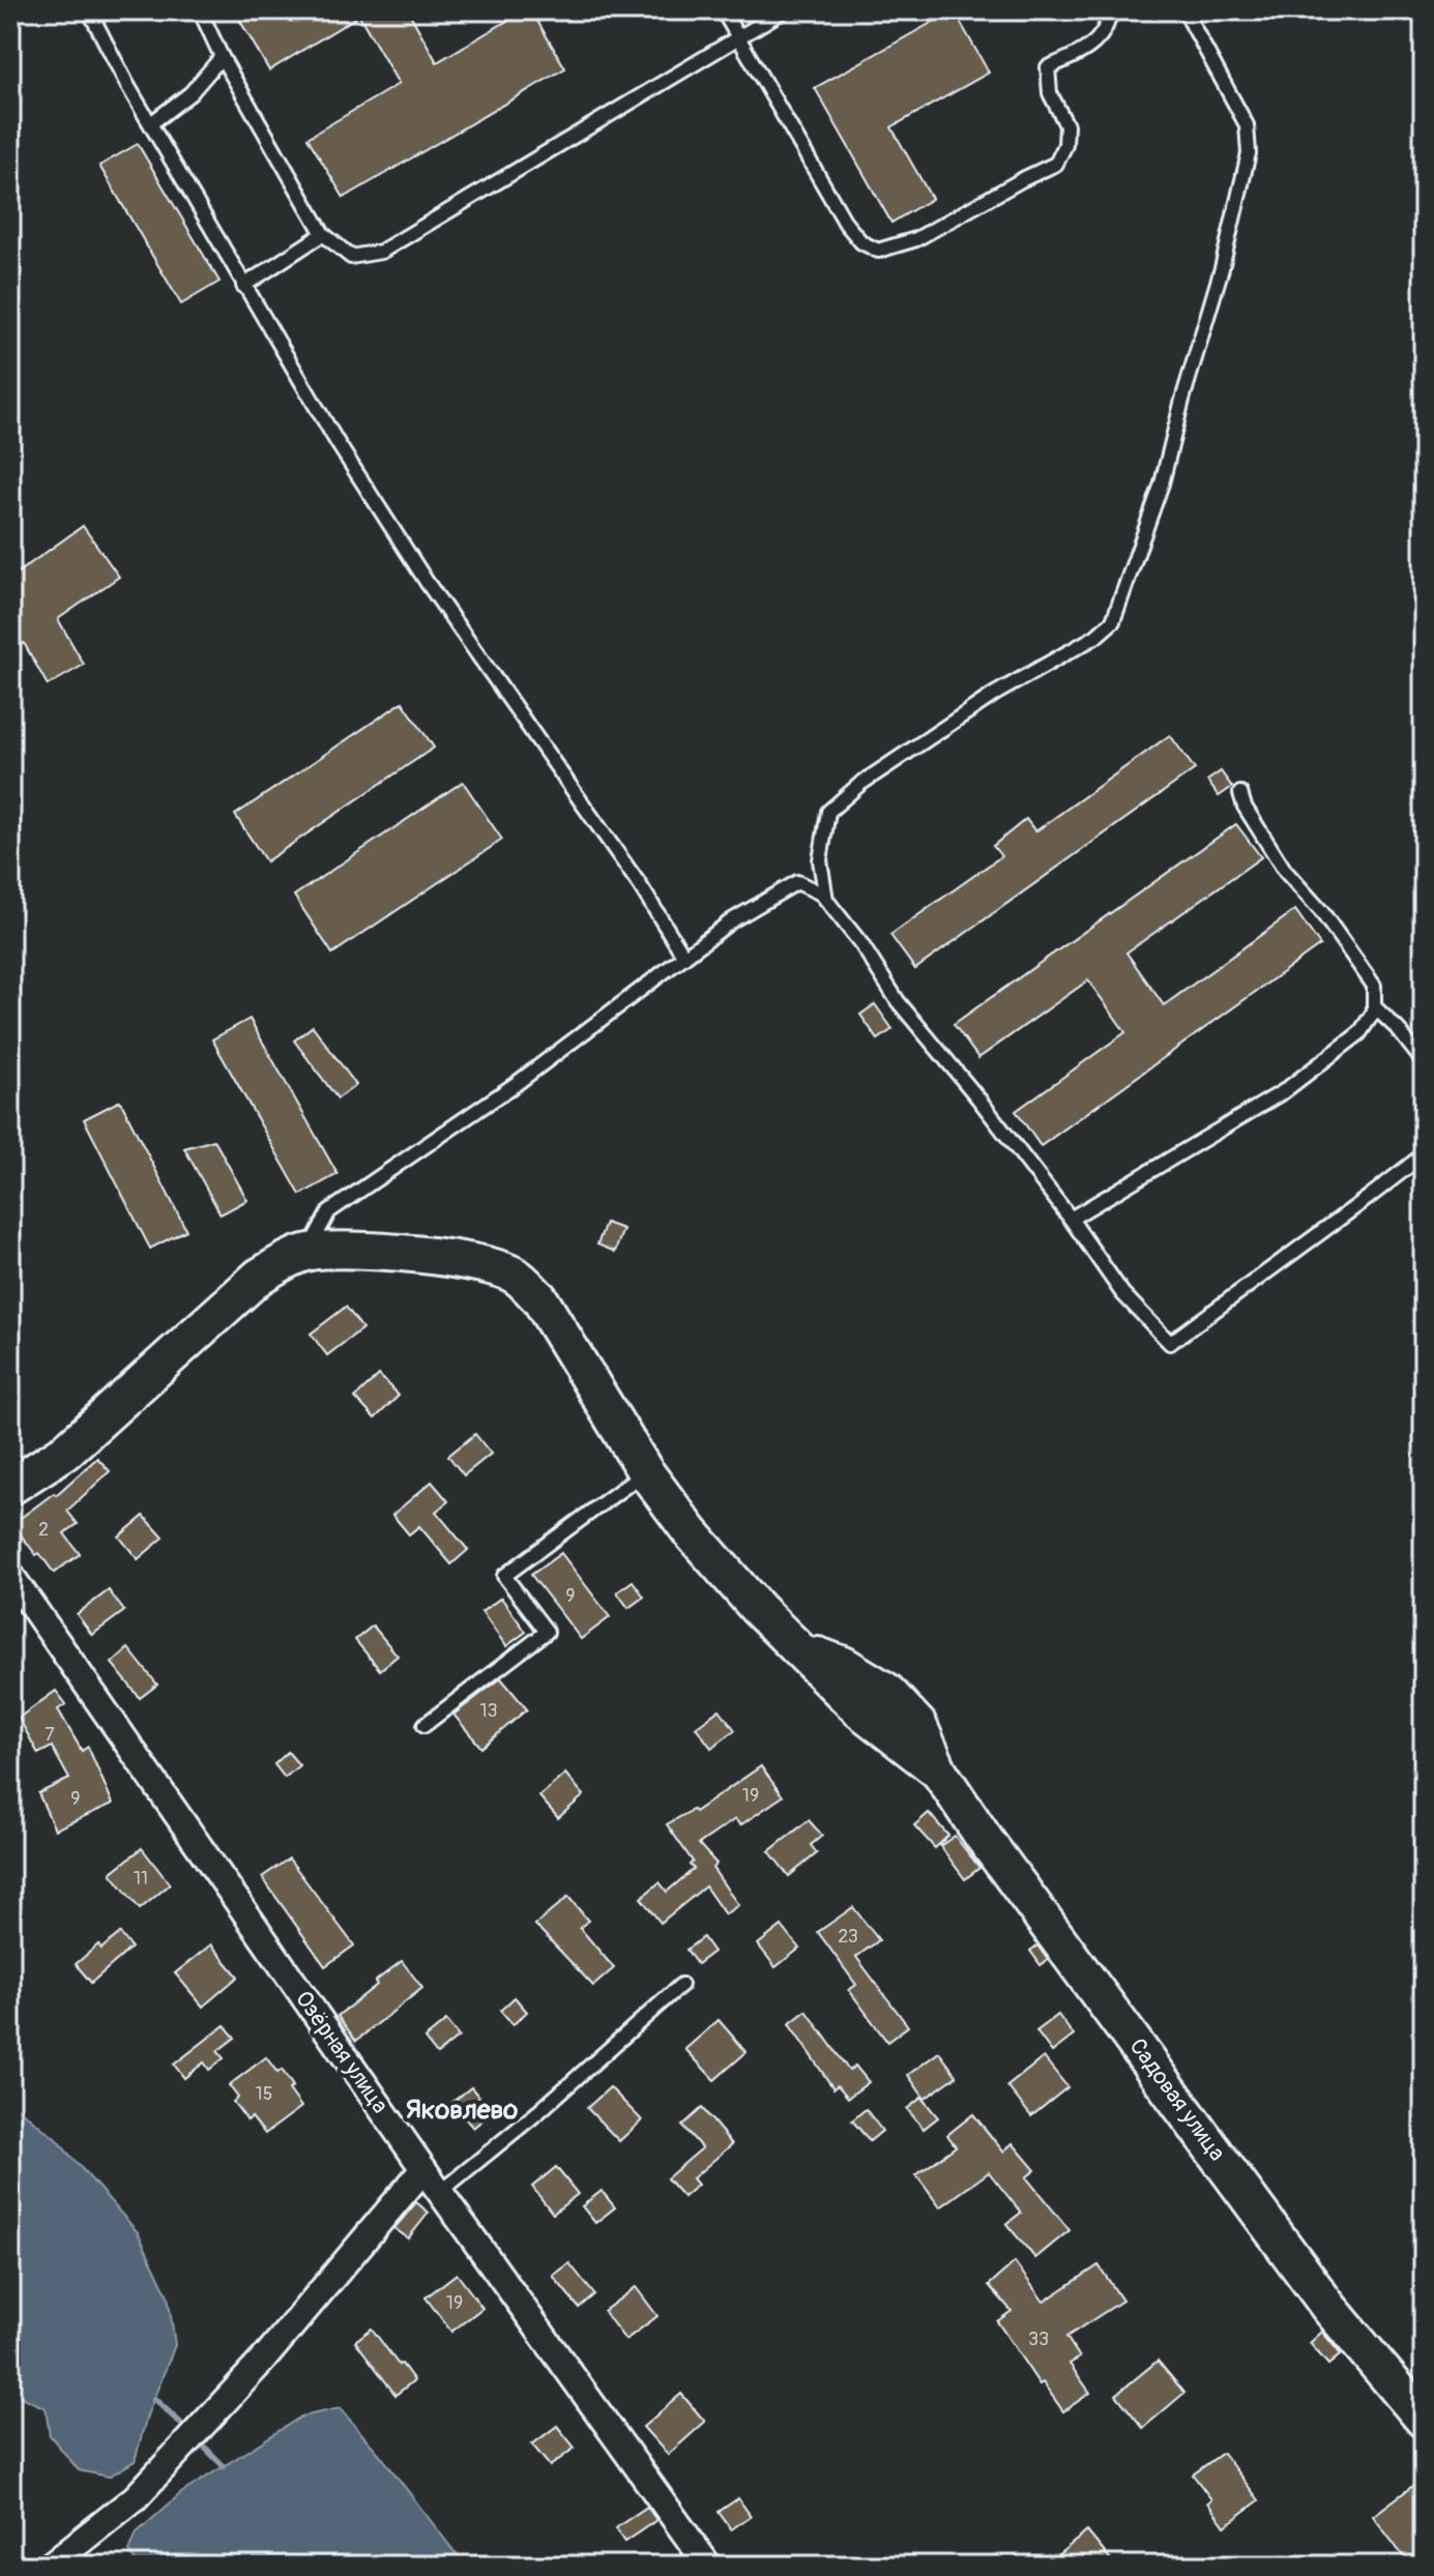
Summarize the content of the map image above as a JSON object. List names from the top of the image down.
{
  "streets": {
    "street": ["Озёрная улица", "Садовая улица"]
  },
  "districts": ["Яковлево"],
  "house_numbers": [
    "2",
    "9",
    "13",
    "7",
    "19",
    "9",
    "11",
    "23",
    "15",
    "19",
    "33"
  ]
}
